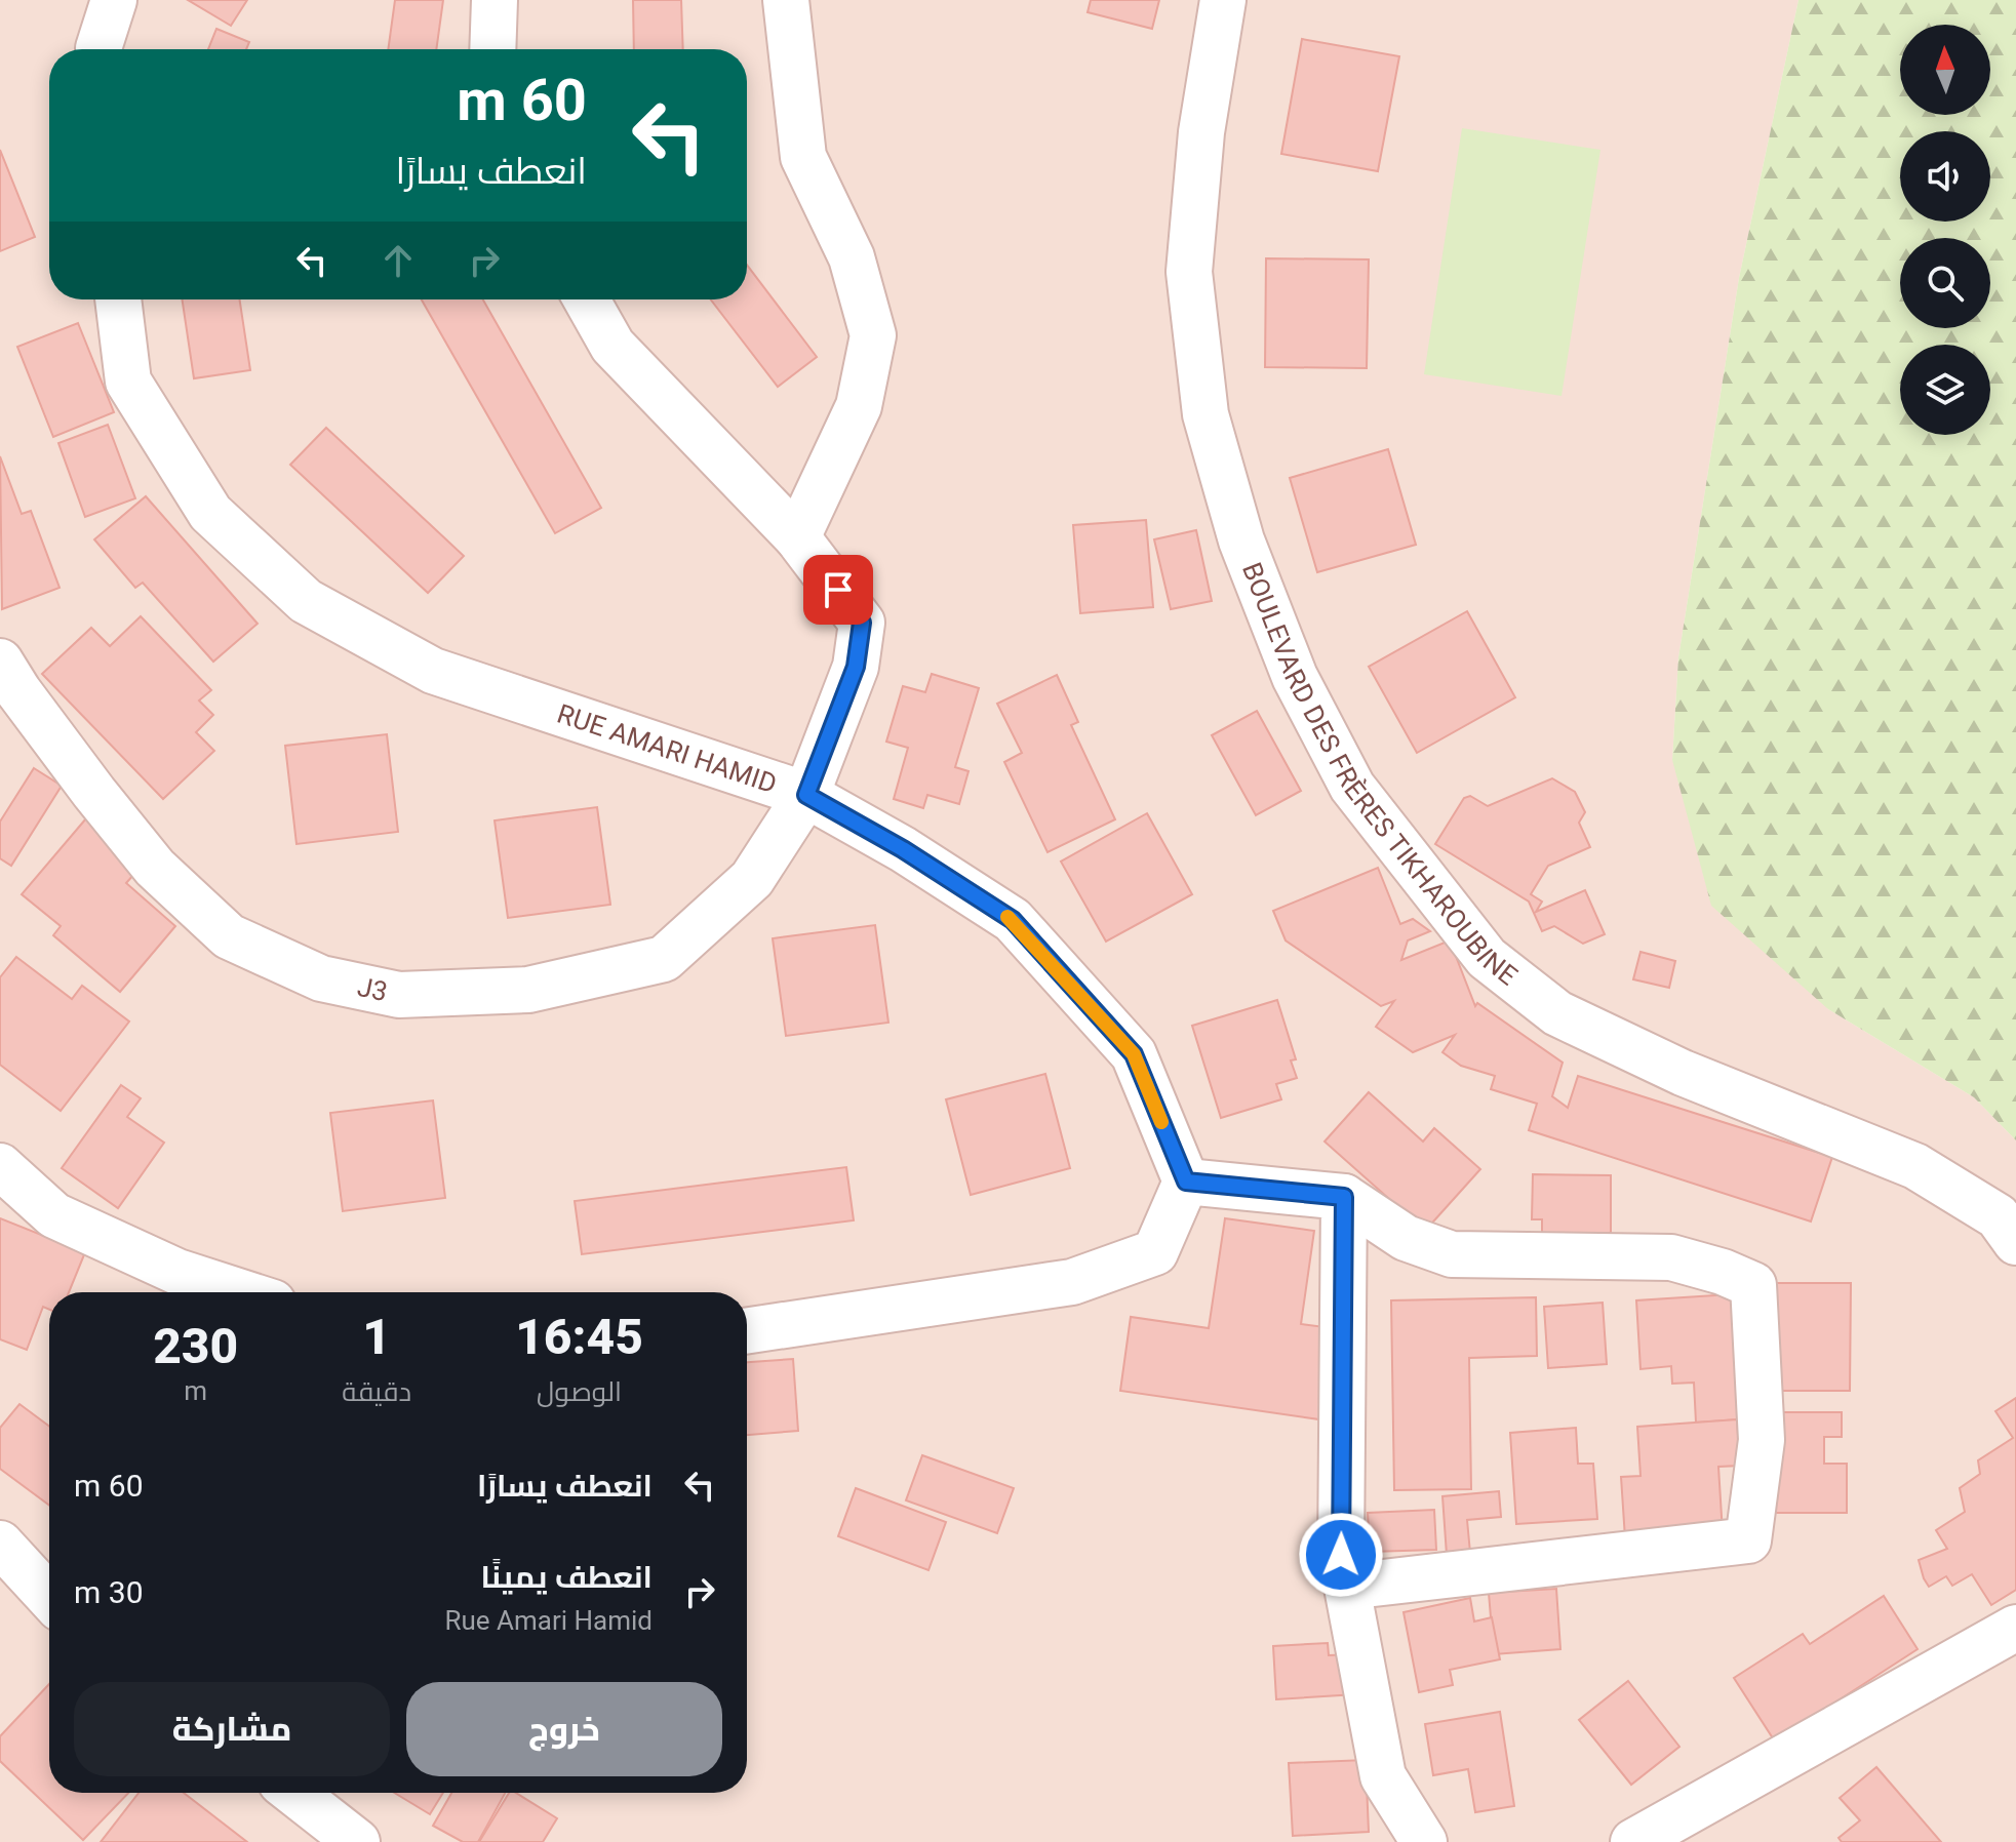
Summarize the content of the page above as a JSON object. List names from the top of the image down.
{
  "streets": {
    "street": ["RUE AMARI HAMID", "BOULEVARD DES FRÈRES TIKHAROUBINE", "J3"]
  },
  "crossings": [
    ["RUE AMARI HAMID", "J3"]
  ],
  "north": "top",
  "page": {
    "turn": ["60 m", "انعطف يسارًا"],
    "eta": [
      "16:45",
      "الوصول",
      "1",
      "دقيقة",
      "230",
      "m"
    ],
    "list": [
      {
        "name": "انعطف يسارًا",
        "value": "60 m"
      },
      {
        "name": "انعطف يمينًا",
        "note": "Rue Amari Hamid",
        "value": "30 m"
      }
    ],
    "buttons": ["خروج", "مشاركة"]
  }
}
